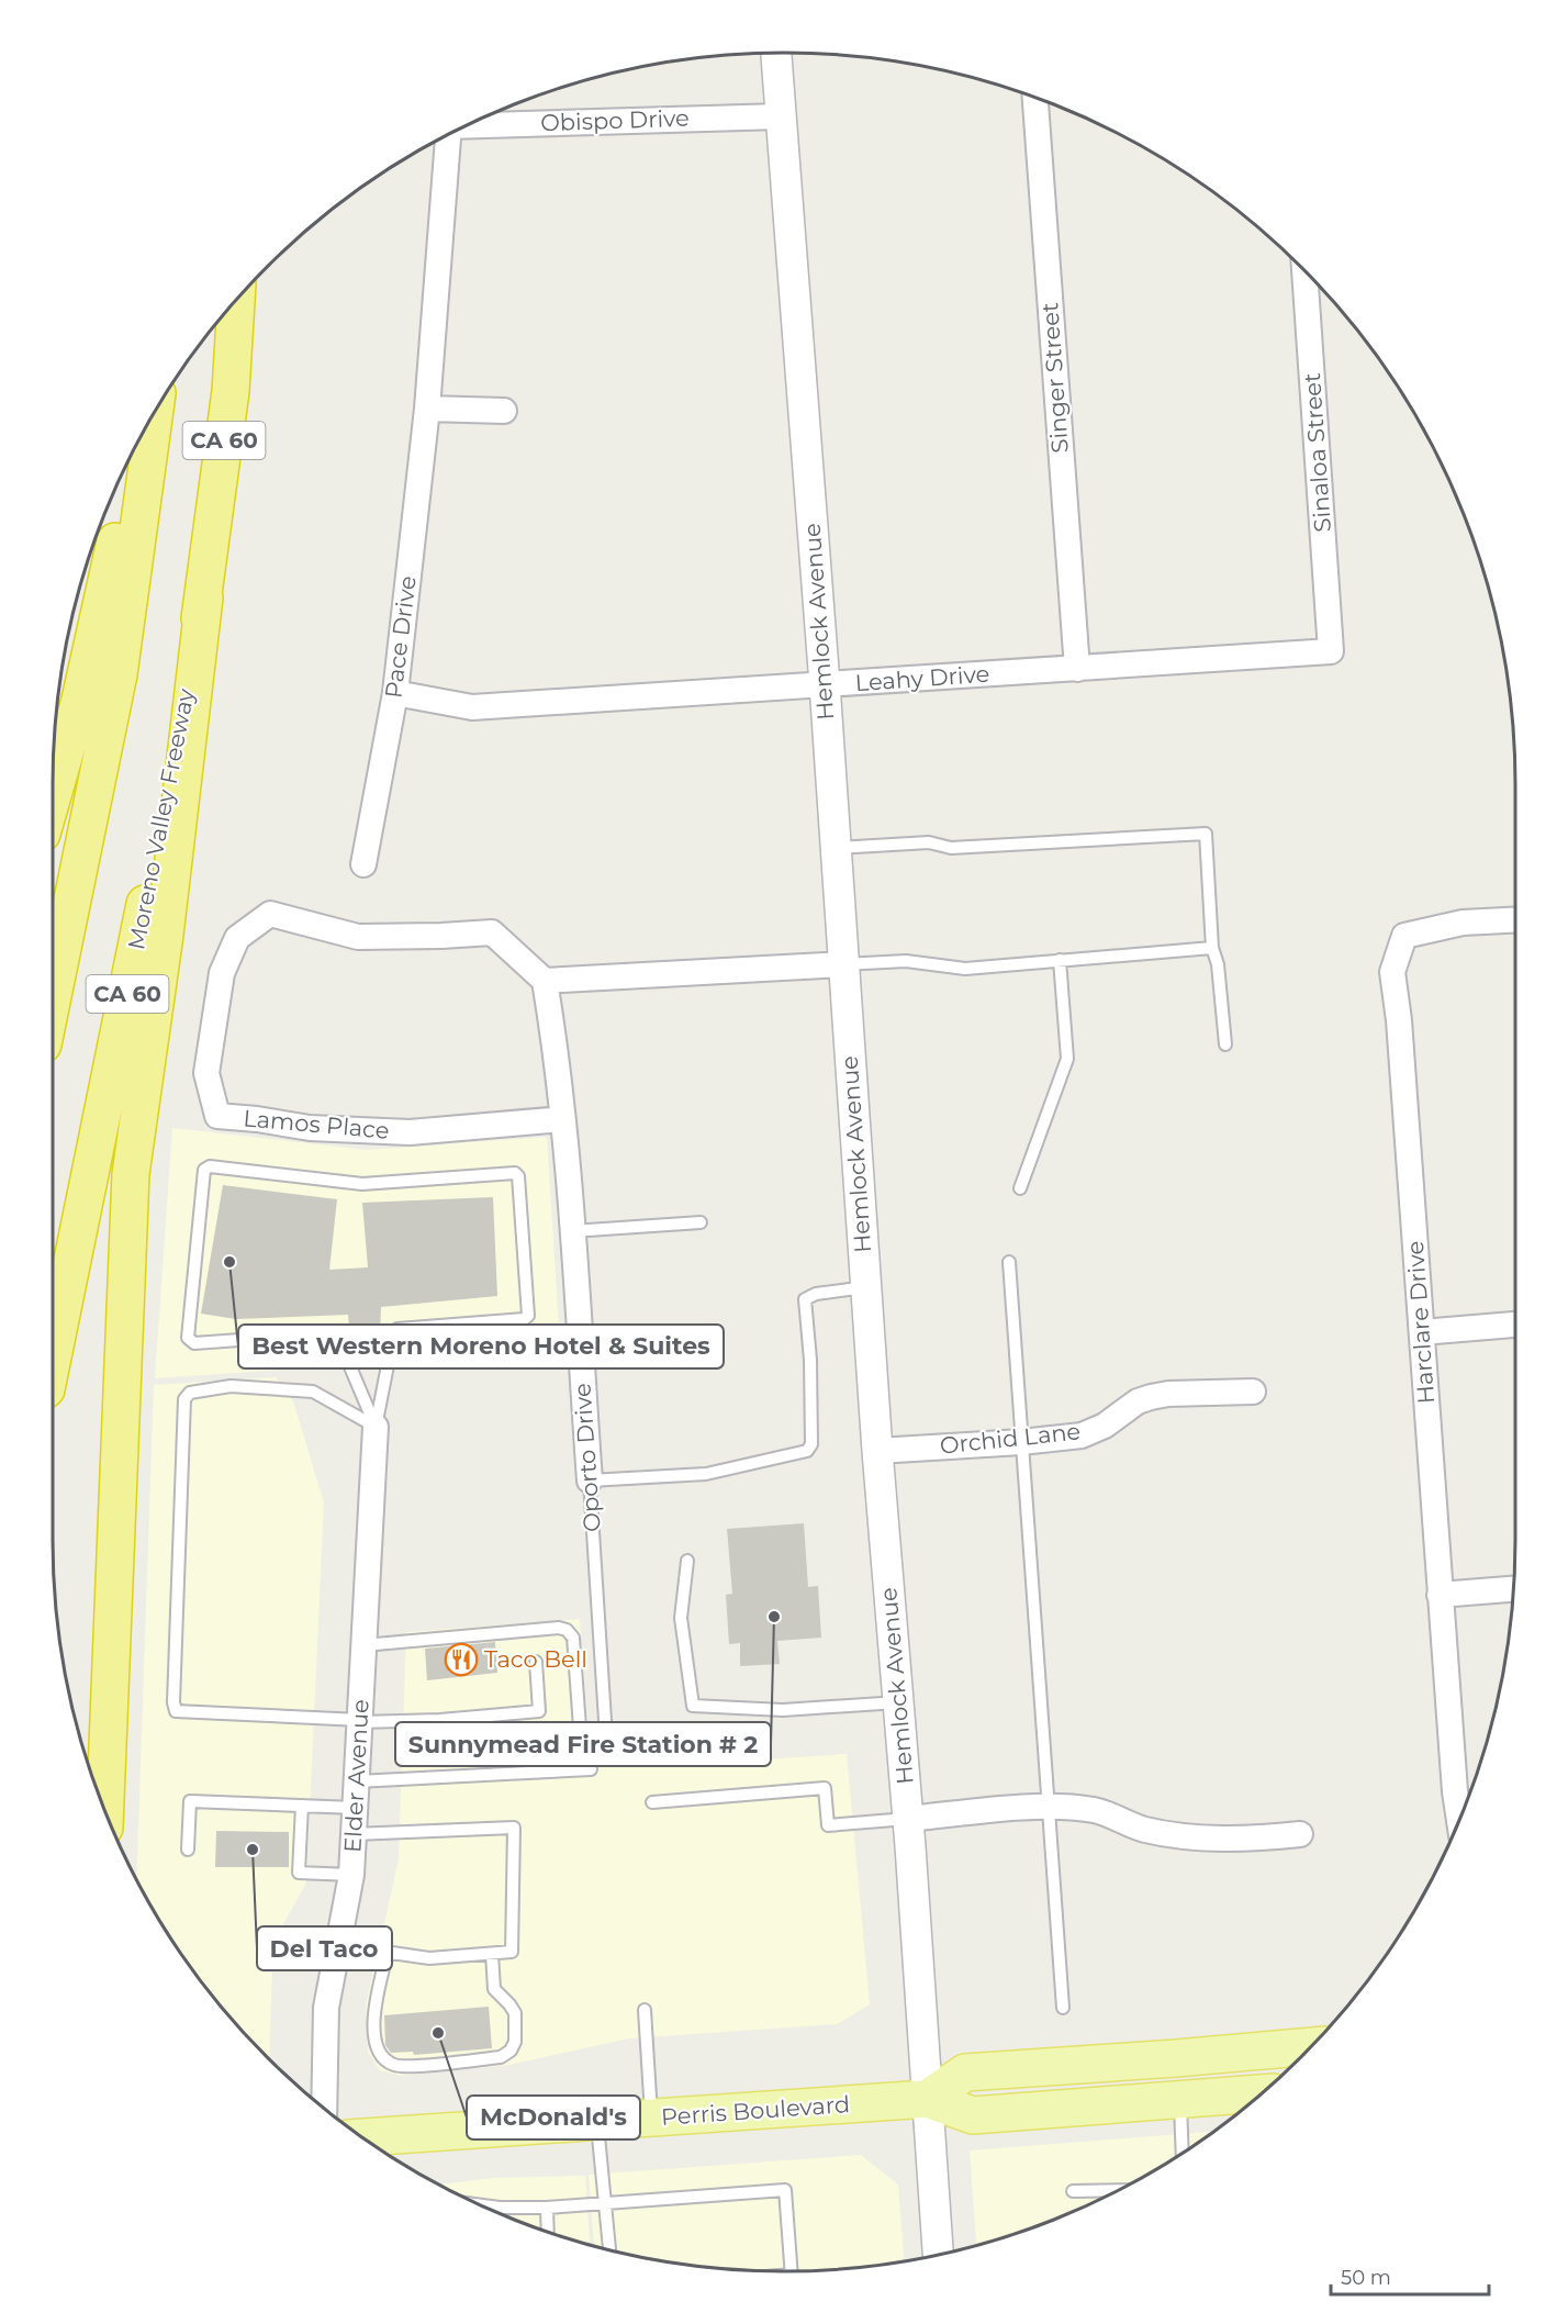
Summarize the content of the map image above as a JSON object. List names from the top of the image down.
{
  "streets": {
    "highway": ["CA 60", "Moreno Valley Freeway"],
    "main road": ["Perris Boulevard"],
    "street": [
      "Obispo Drive",
      "Singer Street",
      "Sinaloa Street",
      "Hemlock Avenue",
      "Pace Drive",
      "Leahy Drive",
      "Lamos Place",
      "Harclare Drive",
      "Orchid Lane",
      "Oporto Drive",
      "Elder Avenue"
    ]
  },
  "crossings": [
    ["Obispo Drive", "Hemlock Avenue"],
    ["Singer Street", "Leahy Drive"],
    ["Sinaloa Street", "Leahy Drive"],
    ["Hemlock Avenue", "Leahy Drive"],
    ["Hemlock Avenue", "Orchid Lane"],
    ["Hemlock Avenue", "Perris Boulevard"],
    ["Pace Drive", "Leahy Drive"],
    ["Lamos Place", "Oporto Drive"]
  ],
  "places": {
    "other": [
      "Best Western Moreno Hotel & Suites",
      "Sunnymead Fire Station # 2",
      "Del Taco",
      "McDonald's"
    ],
    "restaurant": ["Taco Bell"]
  },
  "scale_bar": "50 m"
}
